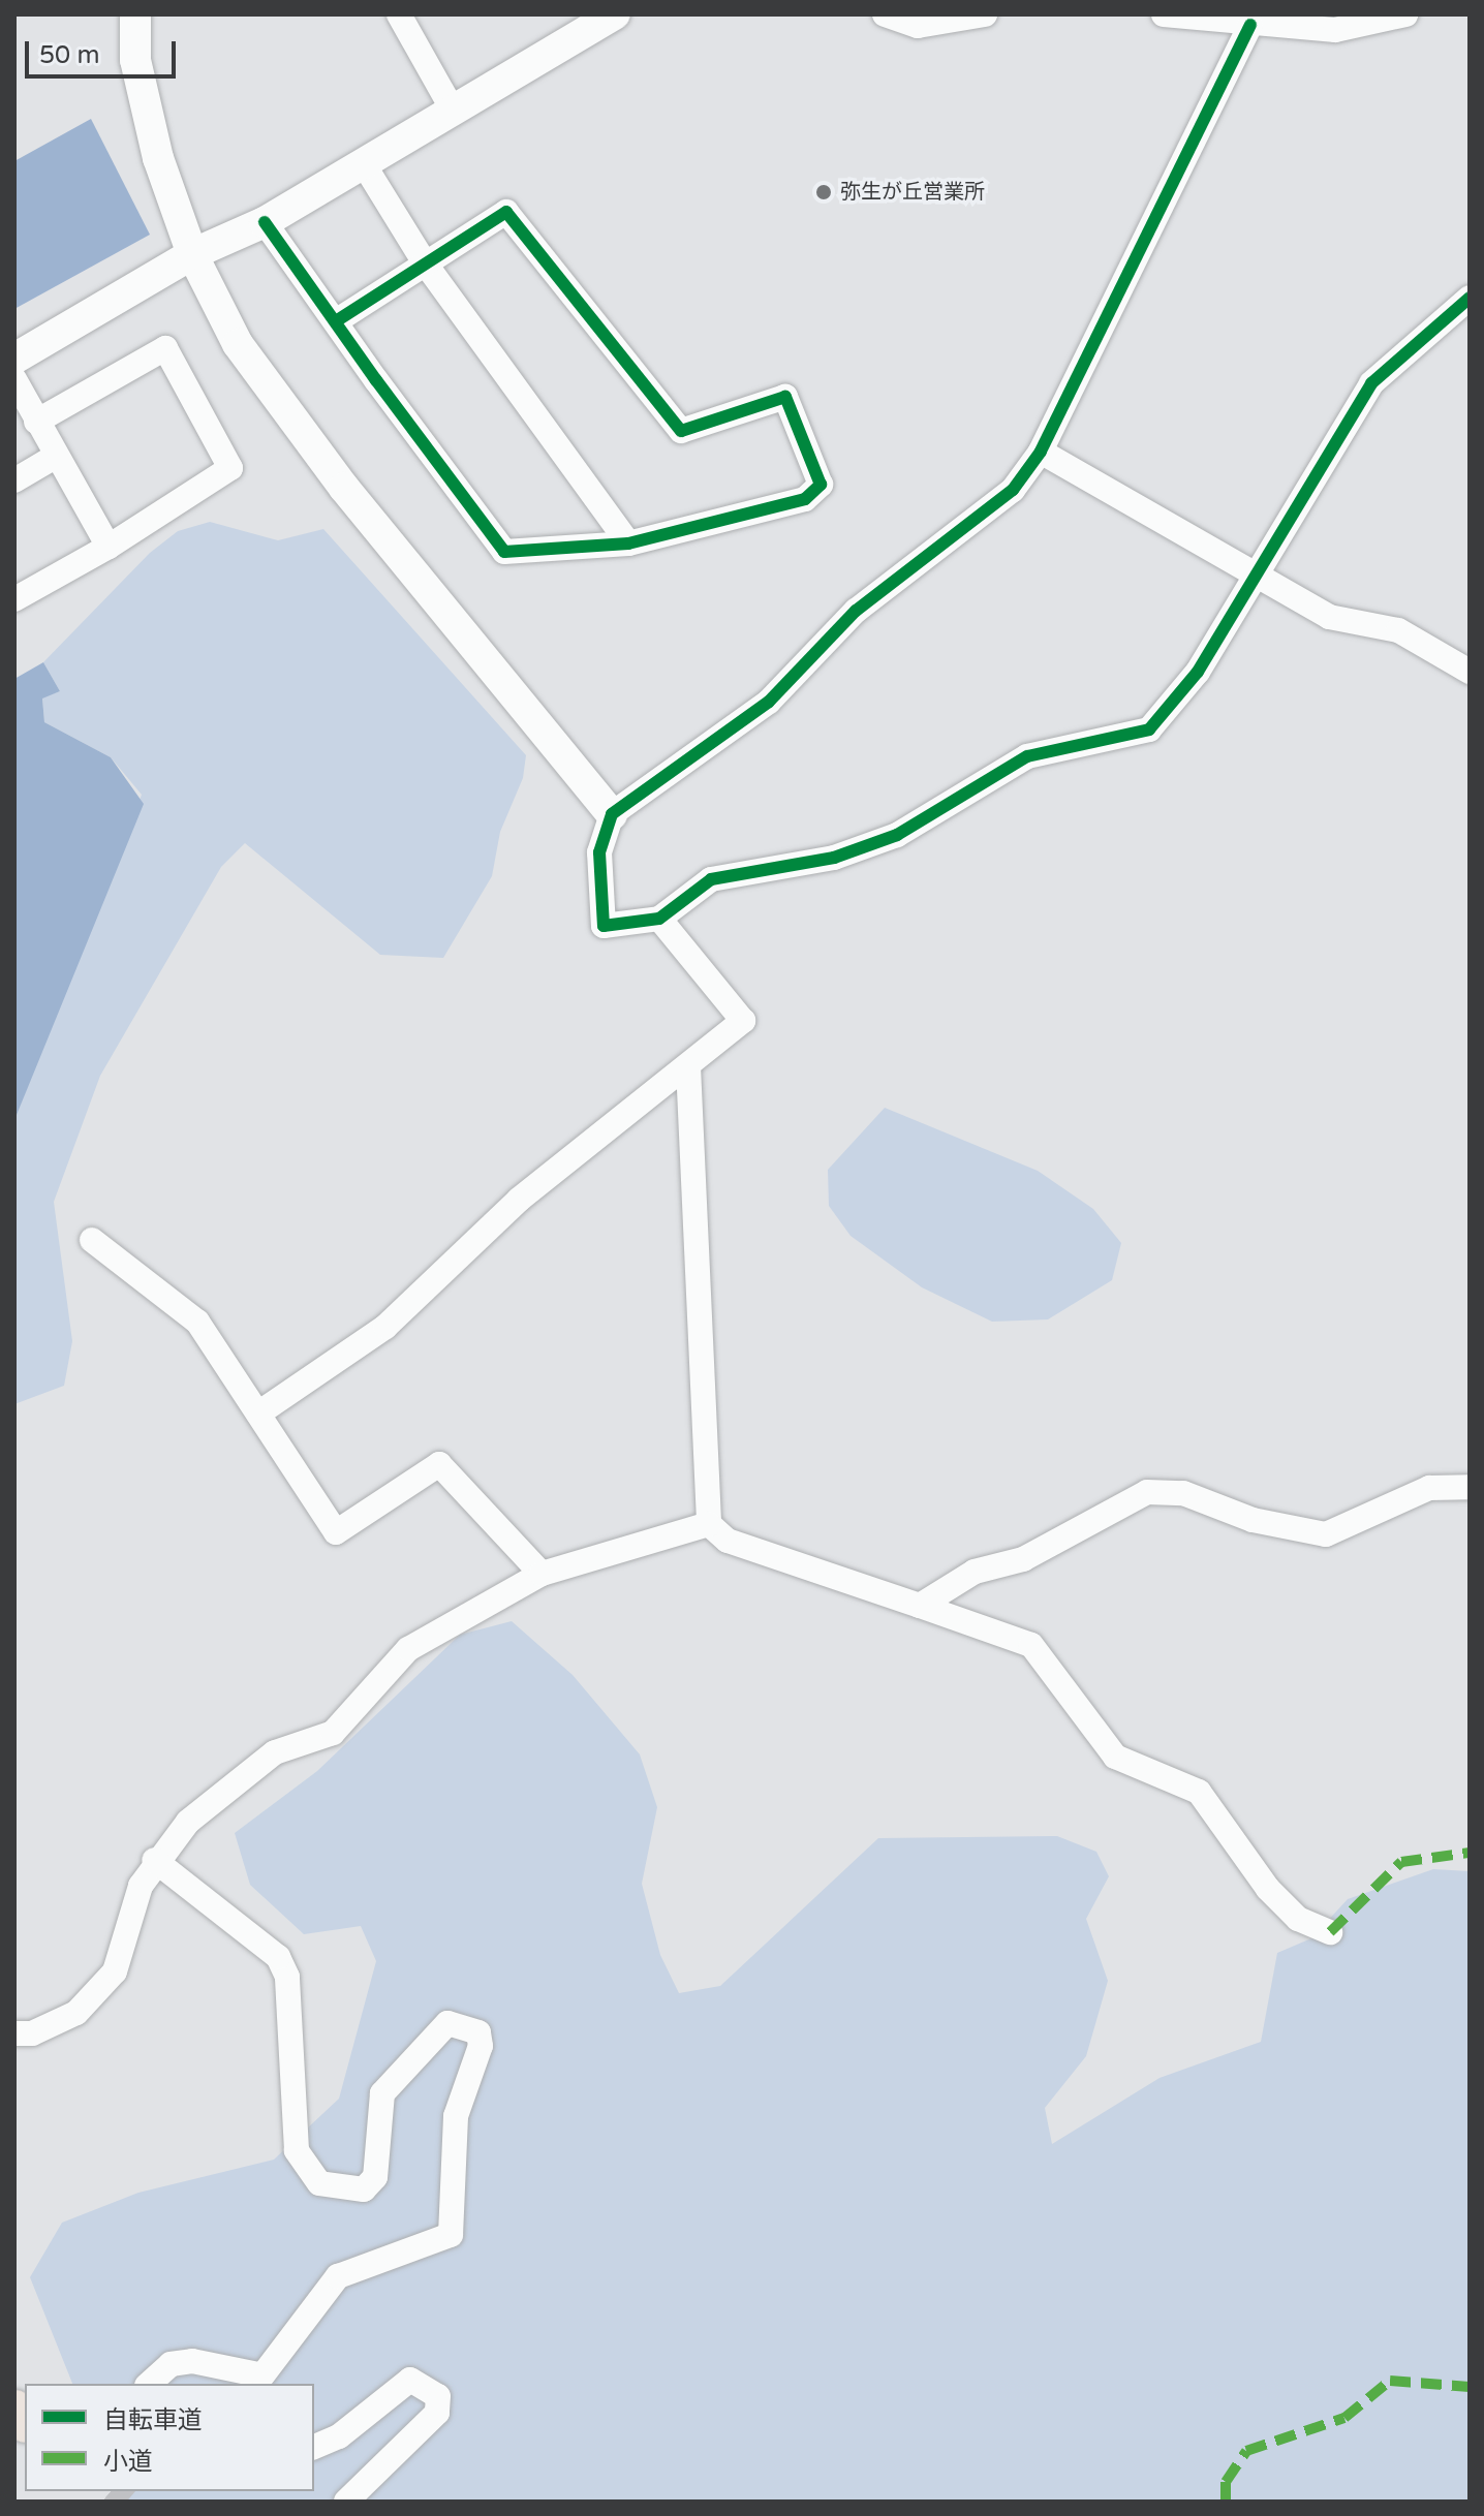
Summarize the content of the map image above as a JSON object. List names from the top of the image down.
{
  "places": ["弥生が丘営業所"],
  "legend": ["自転車道", "小道"],
  "scale_bar": "50 m"
}
